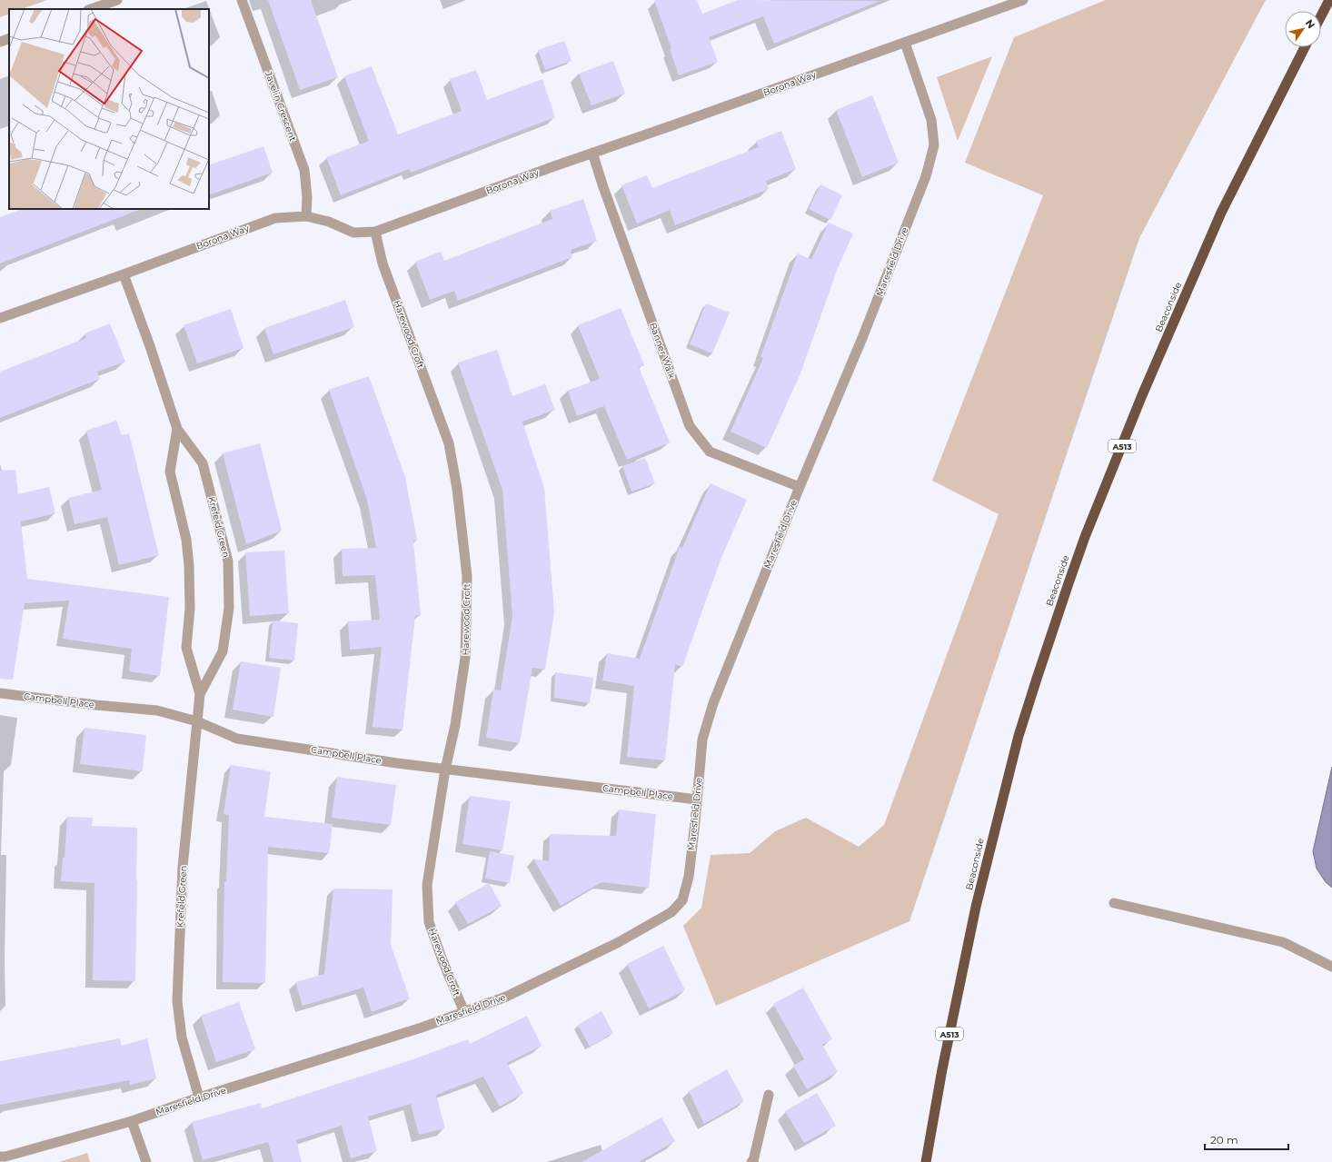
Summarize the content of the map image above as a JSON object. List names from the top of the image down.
{
  "streets": {
    "highway": ["Beaconside", "A513"],
    "street": [
      "Borona Way",
      "Javelin Crescent",
      "Maresfield Drive",
      "Harewood Croft",
      "Banner Walk",
      "Krefeld Green",
      "Campbell Place"
    ]
  },
  "crossings": [
    ["Borona Way", "Javelin Crescent"],
    ["Borona Way", "Maresfield Drive"],
    ["Borona Way", "Harewood Croft"],
    ["Borona Way", "Banner Walk"],
    ["Borona Way", "Krefeld Green"],
    ["Maresfield Drive", "Harewood Croft"],
    ["Maresfield Drive", "Banner Walk"],
    ["Maresfield Drive", "Krefeld Green"],
    ["Maresfield Drive", "Campbell Place"],
    ["Harewood Croft", "Campbell Place"],
    ["Krefeld Green", "Campbell Place"]
  ],
  "scale_bar": "20 m",
  "north": "top right"
}
